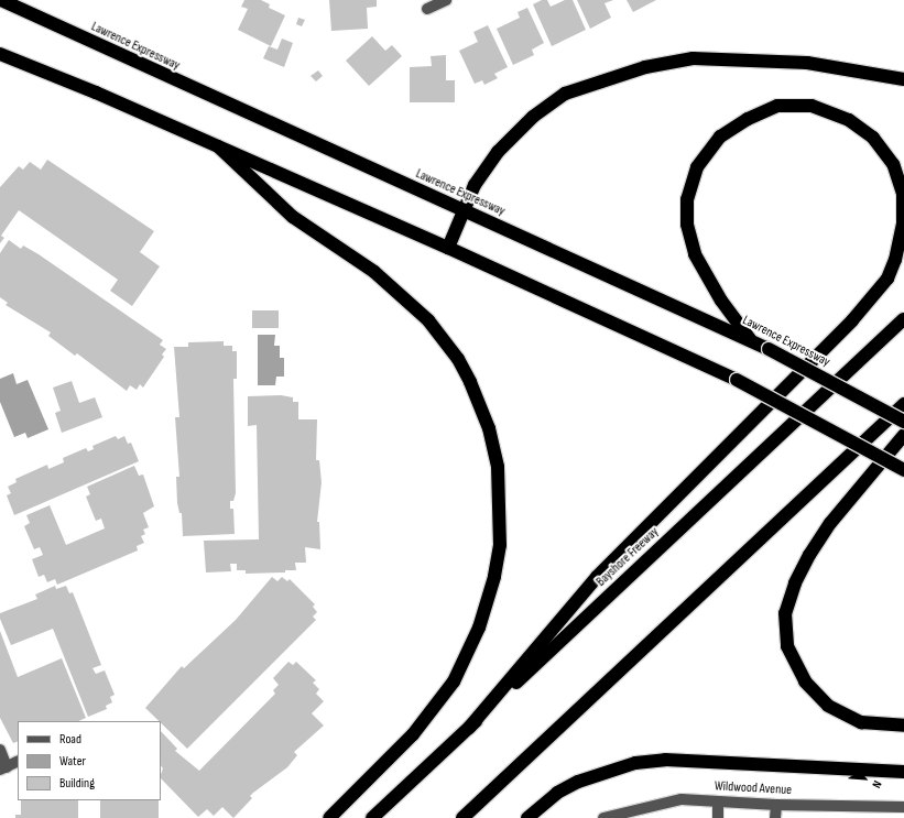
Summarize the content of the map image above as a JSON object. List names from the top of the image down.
{
  "streets": {
    "highway": ["Lawrence Expressway", "Bayshore Freeway"],
    "street": ["Wildwood Avenue"]
  },
  "legend": ["Road", "Water", "Building"],
  "north": "bottom right"
}
